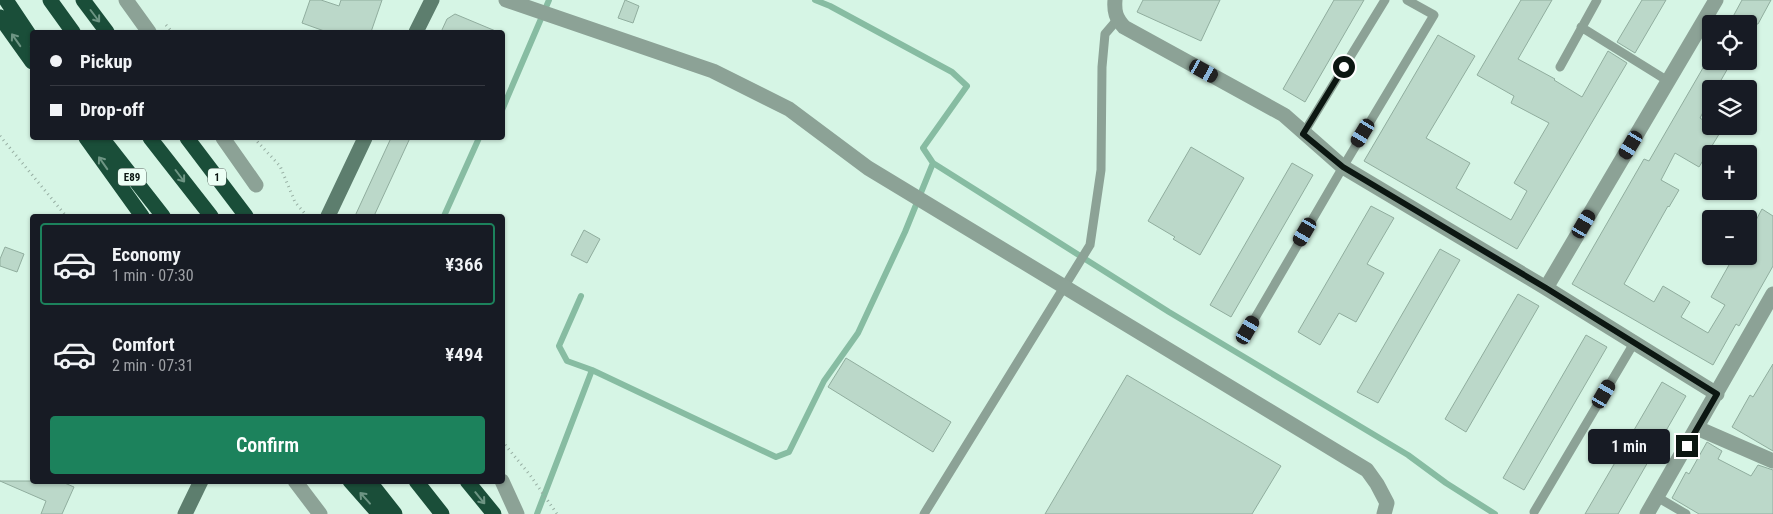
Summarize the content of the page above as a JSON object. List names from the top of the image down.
{
  "streets": {
    "highway": ["E89", "1"]
  },
  "page": {
    "map_buttons": ["+", "−"],
    "banner": ["Pickup", "Drop-off"],
    "list": [
      {
        "name": "Economy",
        "note": "1 min · 07:30",
        "value": "¥366"
      },
      {
        "name": "Comfort",
        "note": "2 min · 07:31",
        "value": "¥494"
      }
    ],
    "buttons": "Confirm",
    "bubble": "1 min"
  }
}
